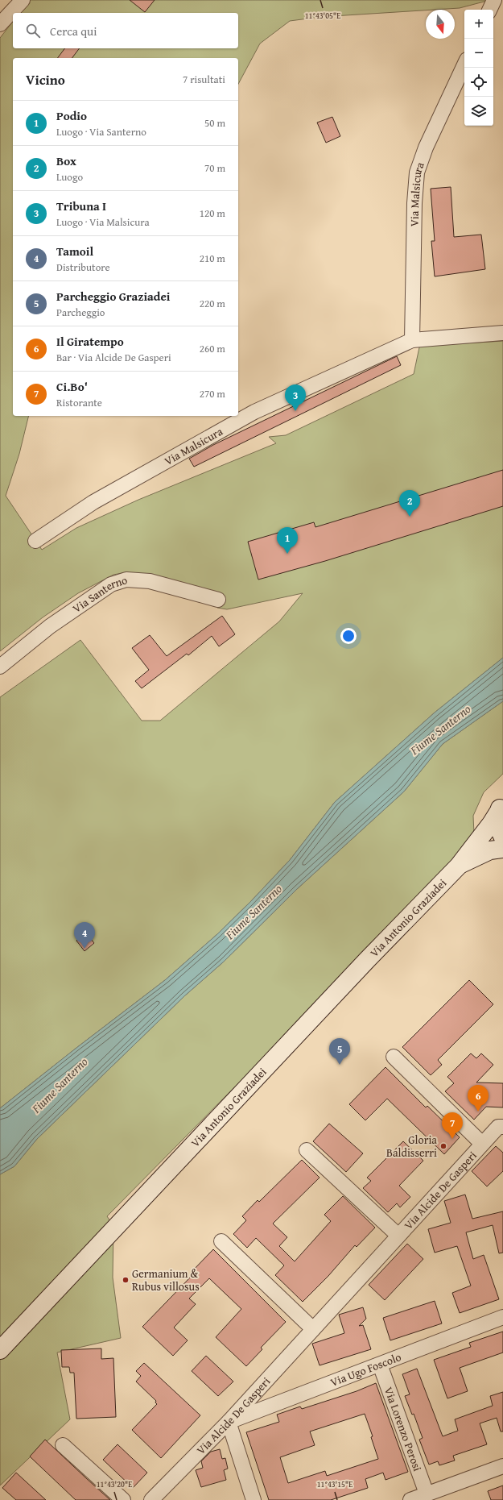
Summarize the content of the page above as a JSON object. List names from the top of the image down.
{
  "streets": {
    "street": [
      "Via Malsicura",
      "Via Santerno",
      "Via Antonio Graziadei",
      "Via Alcide De Gasperi",
      "Via Ugo Foscolo",
      "Via Lorenzo Perosi"
    ]
  },
  "crossings": [
    ["Via Alcide De Gasperi", "Via Ugo Foscolo"],
    ["Via Ugo Foscolo", "Via Lorenzo Perosi"]
  ],
  "water": ["Fiume Santerno"],
  "places": ["Gloria Baldisserri", "Germanium & Rubus villosus"],
  "north": "bottom",
  "page": {
    "map_buttons": ["+", "−"],
    "search": "Cerca qui",
    "heading": ["Vicino", "7 risultati"],
    "list": [
      {
        "mark": "1",
        "name": "Podio",
        "note": "Luogo · Via Santerno",
        "value": "50 m"
      },
      {
        "mark": "2",
        "name": "Box",
        "note": "Luogo",
        "value": "70 m"
      },
      {
        "mark": "3",
        "name": "Tribuna I",
        "note": "Luogo · Via Malsicura",
        "value": "120 m"
      },
      {
        "mark": "4",
        "name": "Tamoil",
        "note": "Distributore",
        "value": "210 m"
      },
      {
        "mark": "5",
        "name": "Parcheggio Graziadei",
        "note": "Parcheggio",
        "value": "220 m"
      },
      {
        "mark": "6",
        "name": "Il Giratempo",
        "note": "Bar · Via Alcide De Gasperi",
        "value": "260 m"
      },
      {
        "mark": "7",
        "name": "Ci.Bo'",
        "note": "Ristorante",
        "value": "270 m"
      }
    ],
    "pins": [
      "3",
      "2",
      "1",
      "4",
      "5",
      "6",
      "7"
    ]
  },
  "coordinates": ["11°43'05\"E", "11°43'20\"E", "11°43'15\"E"]
}
